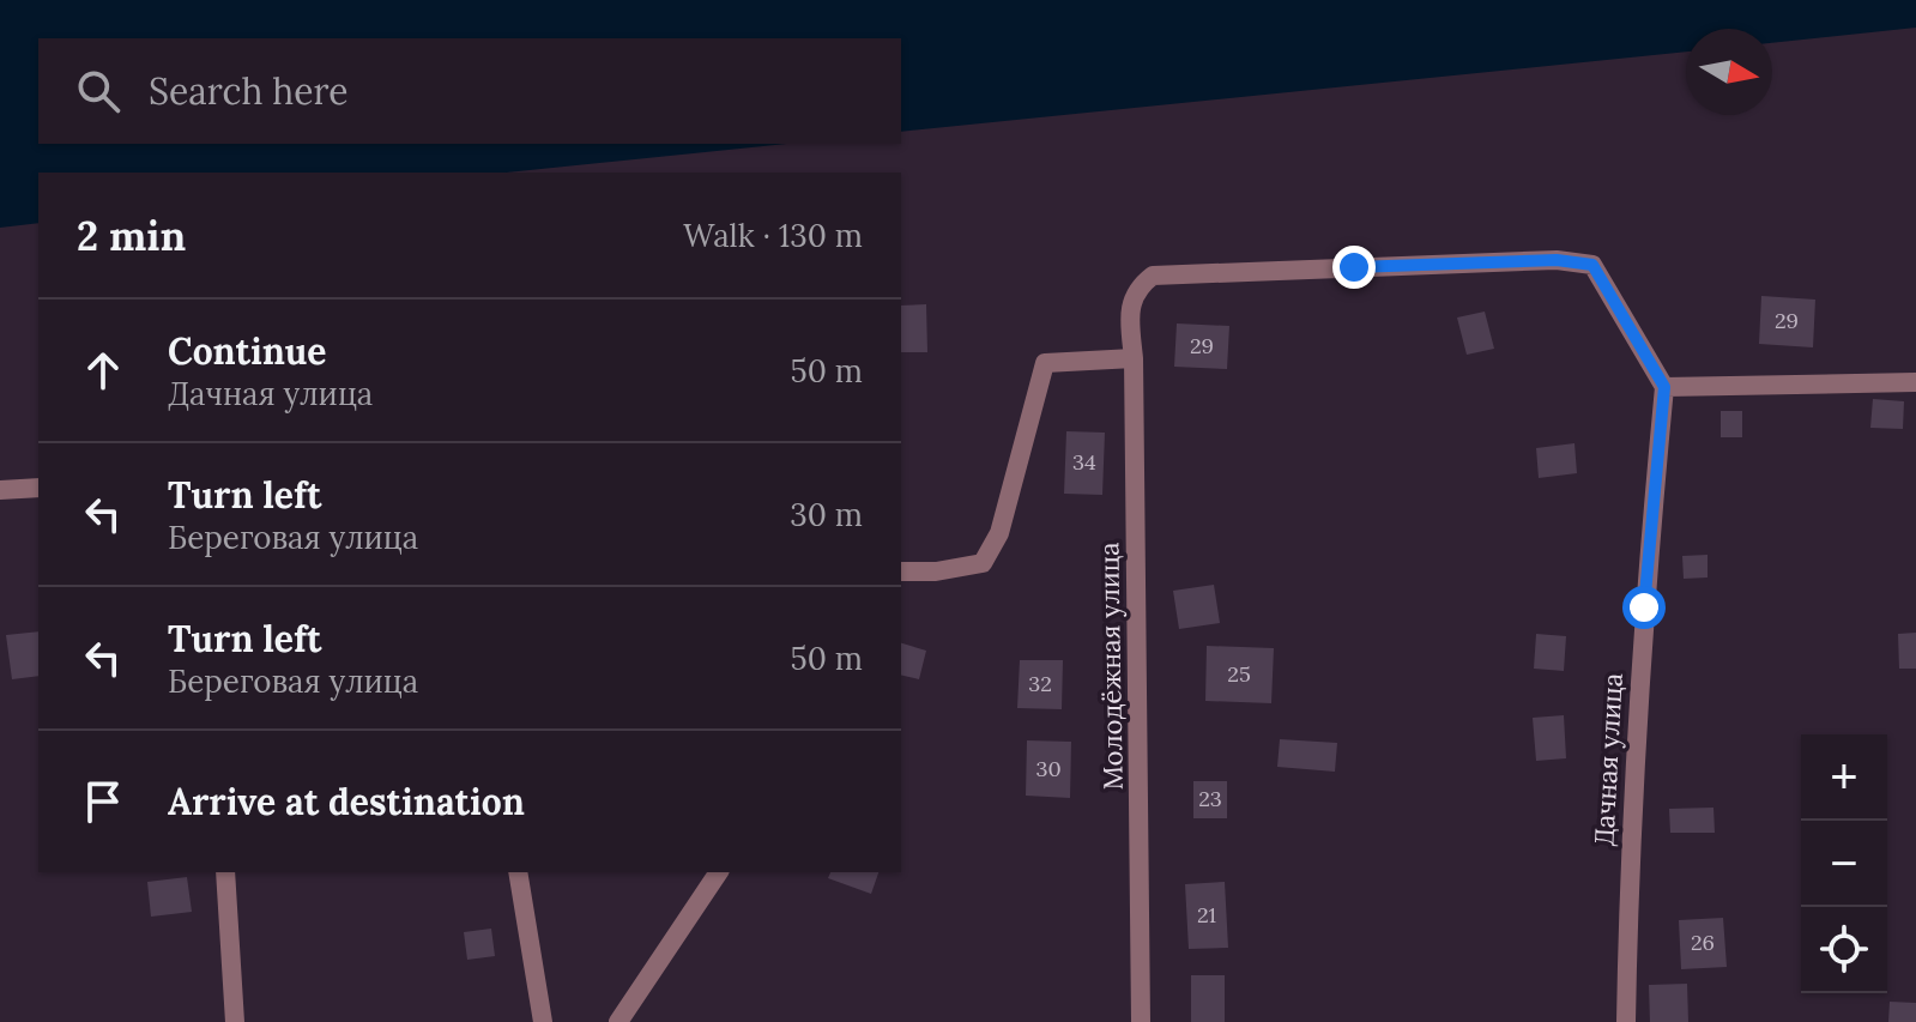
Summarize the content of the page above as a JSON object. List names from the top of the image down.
{
  "streets": {
    "street": ["Молодёжная улица", "Дачная улица"]
  },
  "crossings": [
    ["Молодёжная улица", "Дачная улица"]
  ],
  "house_numbers": [
    "29",
    "29",
    "34",
    "25",
    "32",
    "30",
    "23",
    "21",
    "26"
  ],
  "north": "right",
  "page": {
    "search": "Search here",
    "heading": ["2 min", "Walk · 130 m"],
    "list": [
      ["Continue", "Дачная улица", "50 m"],
      ["Turn left", "Береговая улица", "30 m"],
      ["Turn left", "Береговая улица", "50 m"],
      "Arrive at destination"
    ],
    "map_buttons": ["+", "−"]
  }
}
